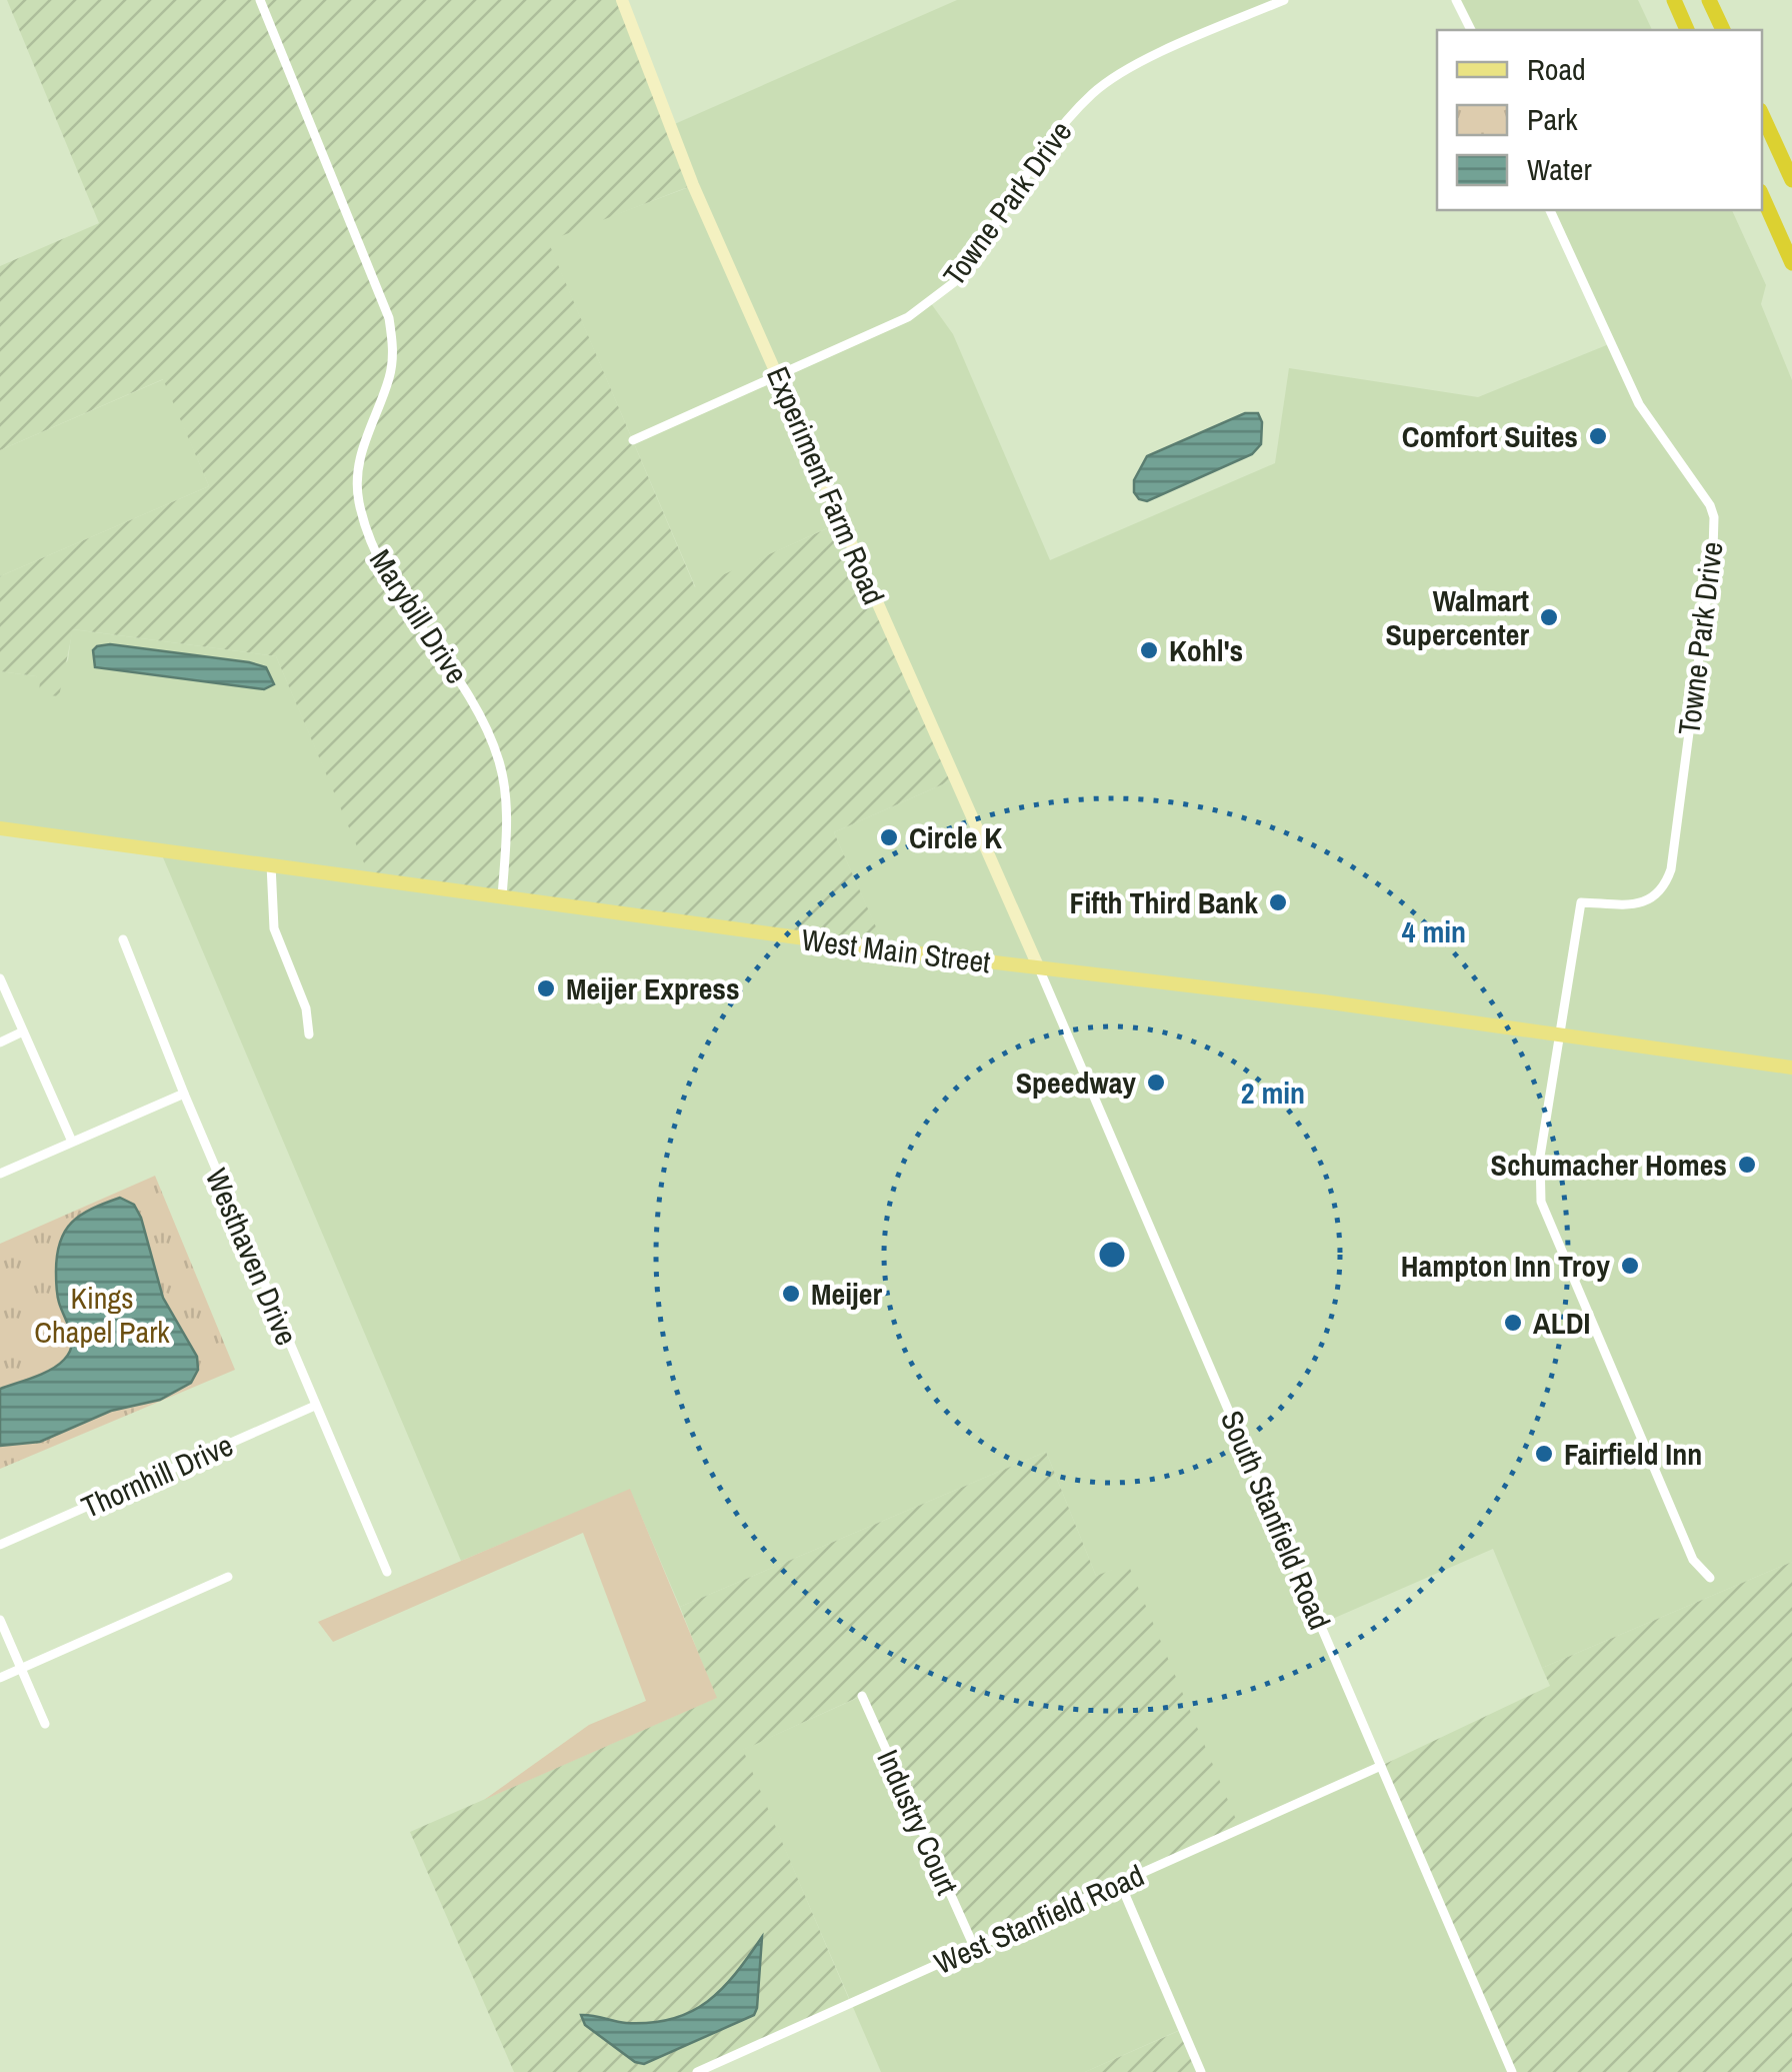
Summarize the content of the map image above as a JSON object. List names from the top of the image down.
{
  "streets": {
    "main road": ["West Main Street"],
    "street": [
      "Towne Park Drive",
      "Experiment Farm Road",
      "Marybill Drive",
      "Westhaven Drive",
      "Thornhill Drive",
      "South Stanfield Road",
      "Industry Court",
      "West Stanfield Road"
    ]
  },
  "crossings": [
    ["Towne Park Drive", "Experiment Farm Road"],
    ["Towne Park Drive", "West Main Street"],
    ["Experiment Farm Road", "West Main Street"],
    ["Experiment Farm Road", "South Stanfield Road"],
    ["Marybill Drive", "West Main Street"],
    ["West Main Street", "South Stanfield Road"],
    ["Westhaven Drive", "Thornhill Drive"],
    ["South Stanfield Road", "West Stanfield Road"],
    ["Industry Court", "West Stanfield Road"]
  ],
  "parks": ["Kings Chapel Park"],
  "places": [
    "Comfort Suites",
    "Walmart Supercenter",
    "Kohl's",
    "Circle K",
    "Fifth Third Bank",
    "Meijer Express",
    "Speedway",
    "Schumacher Homes",
    "Hampton Inn Troy",
    "Meijer",
    "ALDI",
    "Fairfield Inn"
  ],
  "legend": ["Road", "Park", "Water"],
  "rings": ["4 min", "2 min"]
}
